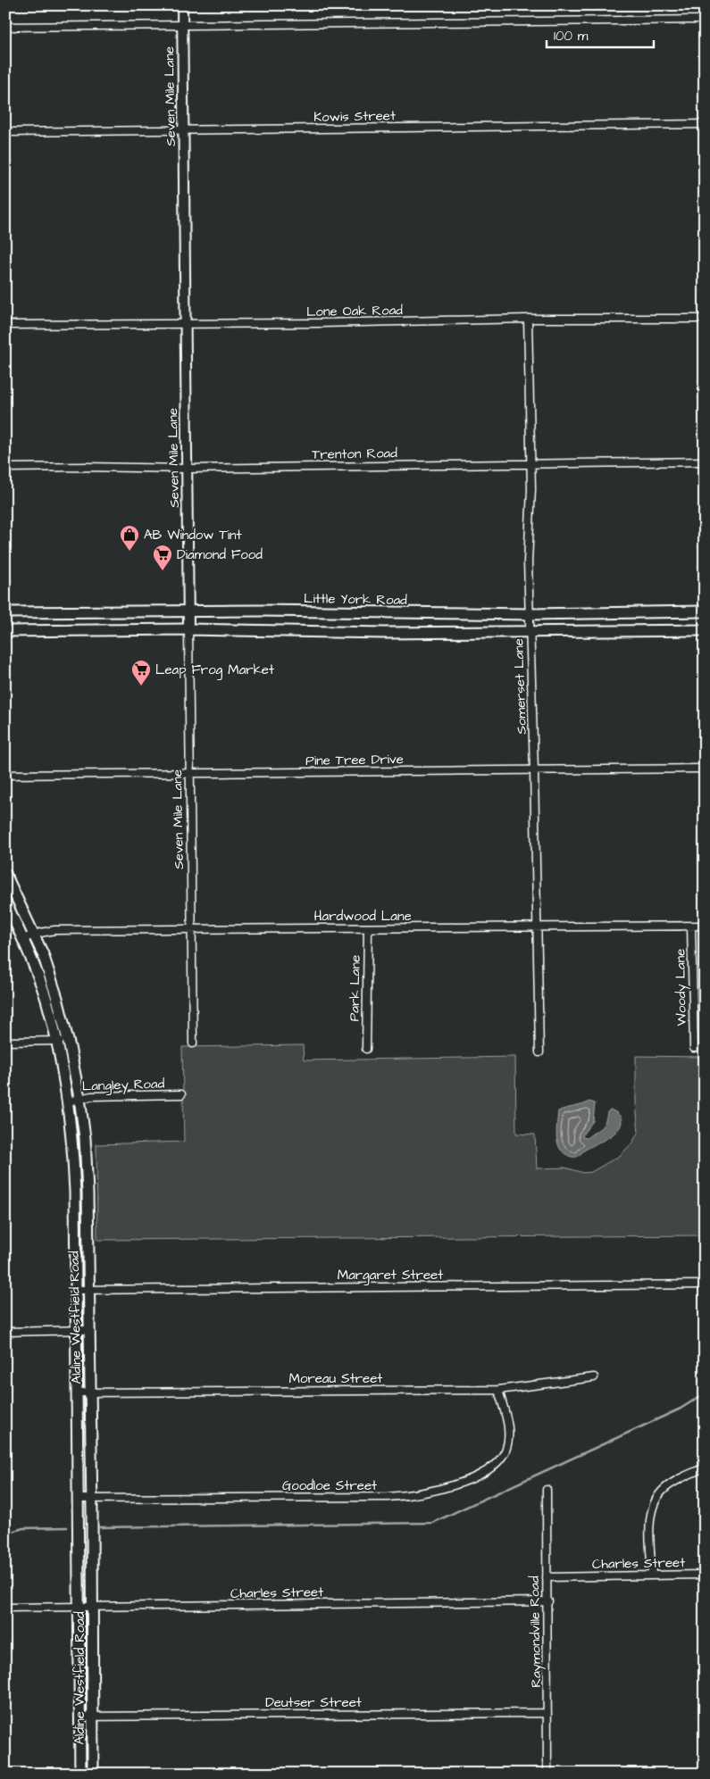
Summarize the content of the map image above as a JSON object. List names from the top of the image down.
{
  "streets": {
    "main road": ["Little York Road", "Aldine Westfield Road"],
    "street": [
      "Seven Mile Lane",
      "Kowis Street",
      "Lone Oak Road",
      "Trenton Road",
      "Somerset Lane",
      "Pine Tree Drive",
      "Hardwood Lane",
      "Woody Lane",
      "Park Lane",
      "Langley Road",
      "Margaret Street",
      "Moreau Street",
      "Goodloe Street",
      "Charles Street",
      "Raymondville Road",
      "Deutser Street"
    ]
  },
  "crossings": [
    ["Seven Mile Lane", "Kowis Street"],
    ["Seven Mile Lane", "Lone Oak Road"],
    ["Seven Mile Lane", "Trenton Road"],
    ["Seven Mile Lane", "Little York Road"],
    ["Seven Mile Lane", "Pine Tree Drive"],
    ["Seven Mile Lane", "Hardwood Lane"],
    ["Lone Oak Road", "Somerset Lane"],
    ["Trenton Road", "Somerset Lane"],
    ["Little York Road", "Somerset Lane"],
    ["Somerset Lane", "Pine Tree Drive"],
    ["Somerset Lane", "Hardwood Lane"],
    ["Hardwood Lane", "Woody Lane"],
    ["Hardwood Lane", "Park Lane"],
    ["Hardwood Lane", "Aldine Westfield Road"],
    ["Langley Road", "Aldine Westfield Road"],
    ["Margaret Street", "Aldine Westfield Road"],
    ["Aldine Westfield Road", "Moreau Street"],
    ["Aldine Westfield Road", "Goodloe Street"],
    ["Aldine Westfield Road", "Charles Street"],
    ["Aldine Westfield Road", "Deutser Street"],
    ["Moreau Street", "Goodloe Street"],
    ["Charles Street", "Raymondville Road"],
    ["Raymondville Road", "Deutser Street"]
  ],
  "places": {
    "shop": ["AB Window Tint"],
    "supermarket": ["Diamond Food", "Leap Frog Market"]
  },
  "scale_bar": "100 m"
}
